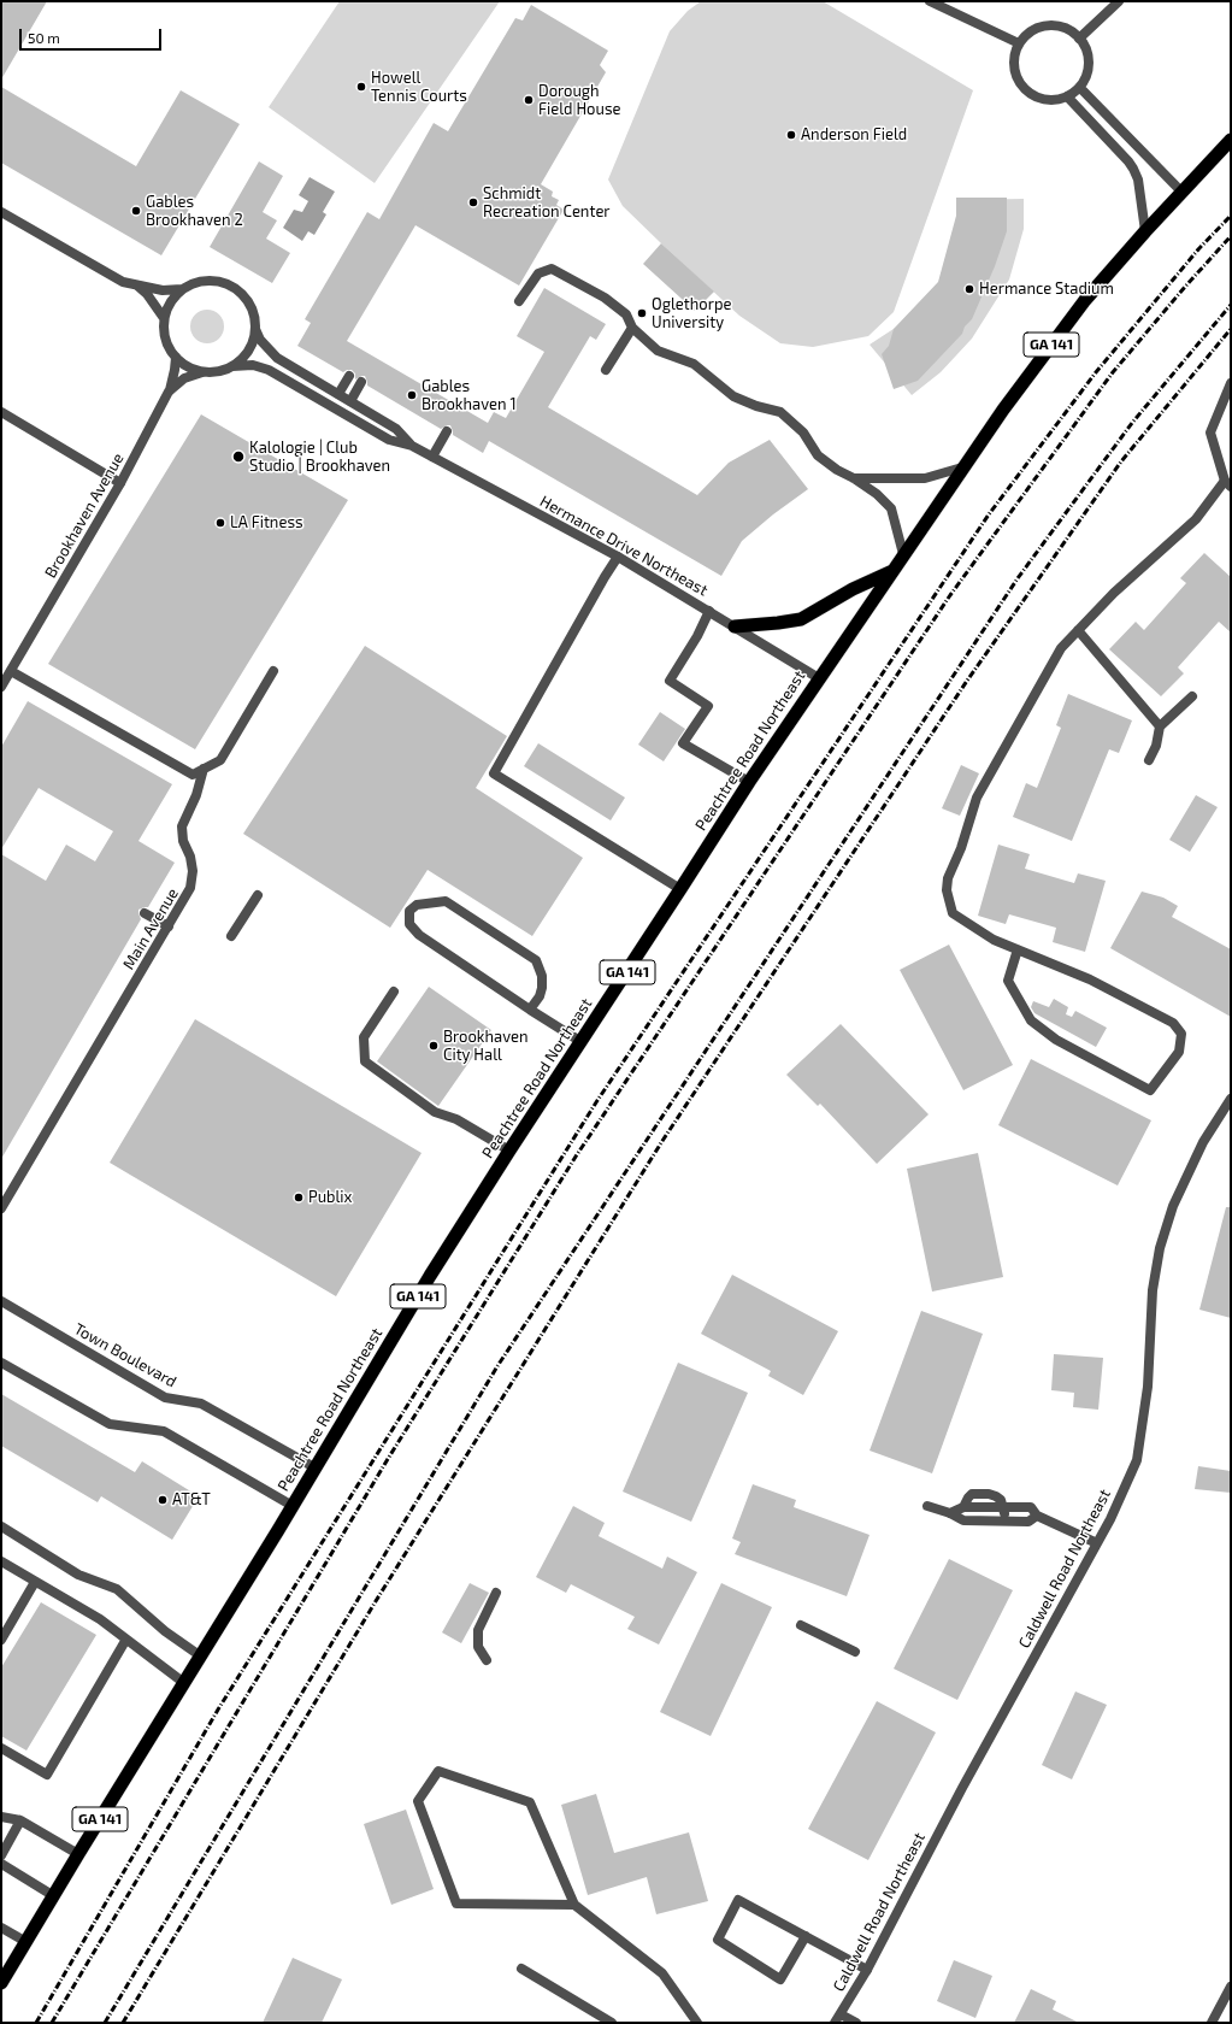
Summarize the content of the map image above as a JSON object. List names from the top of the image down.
{
  "streets": {
    "highway": ["GA 141", "Peachtree Road Northeast"],
    "street": [
      "Brookhaven Avenue",
      "Hermance Drive Northeast",
      "Main Avenue",
      "Town Boulevard",
      "Caldwell Road Northeast"
    ]
  },
  "crossings": [
    ["Brookhaven Avenue", "Hermance Drive Northeast"],
    ["Hermance Drive Northeast", "Peachtree Road Northeast"],
    ["Peachtree Road Northeast", "Town Boulevard"]
  ],
  "places": [
    "Howell Tennis Courts",
    "Dorough Field House",
    "Anderson Field",
    "Schmidt Recreation Center",
    "Gables Brookhaven 2",
    "Hermance Stadium",
    "Oglethorpe University",
    "Gables Brookhaven 1",
    "Kalologie | Club Studio | Brookhaven",
    "LA Fitness",
    "Brookhaven City Hall",
    "Publix",
    "AT&T"
  ],
  "scale_bar": "50 m"
}
